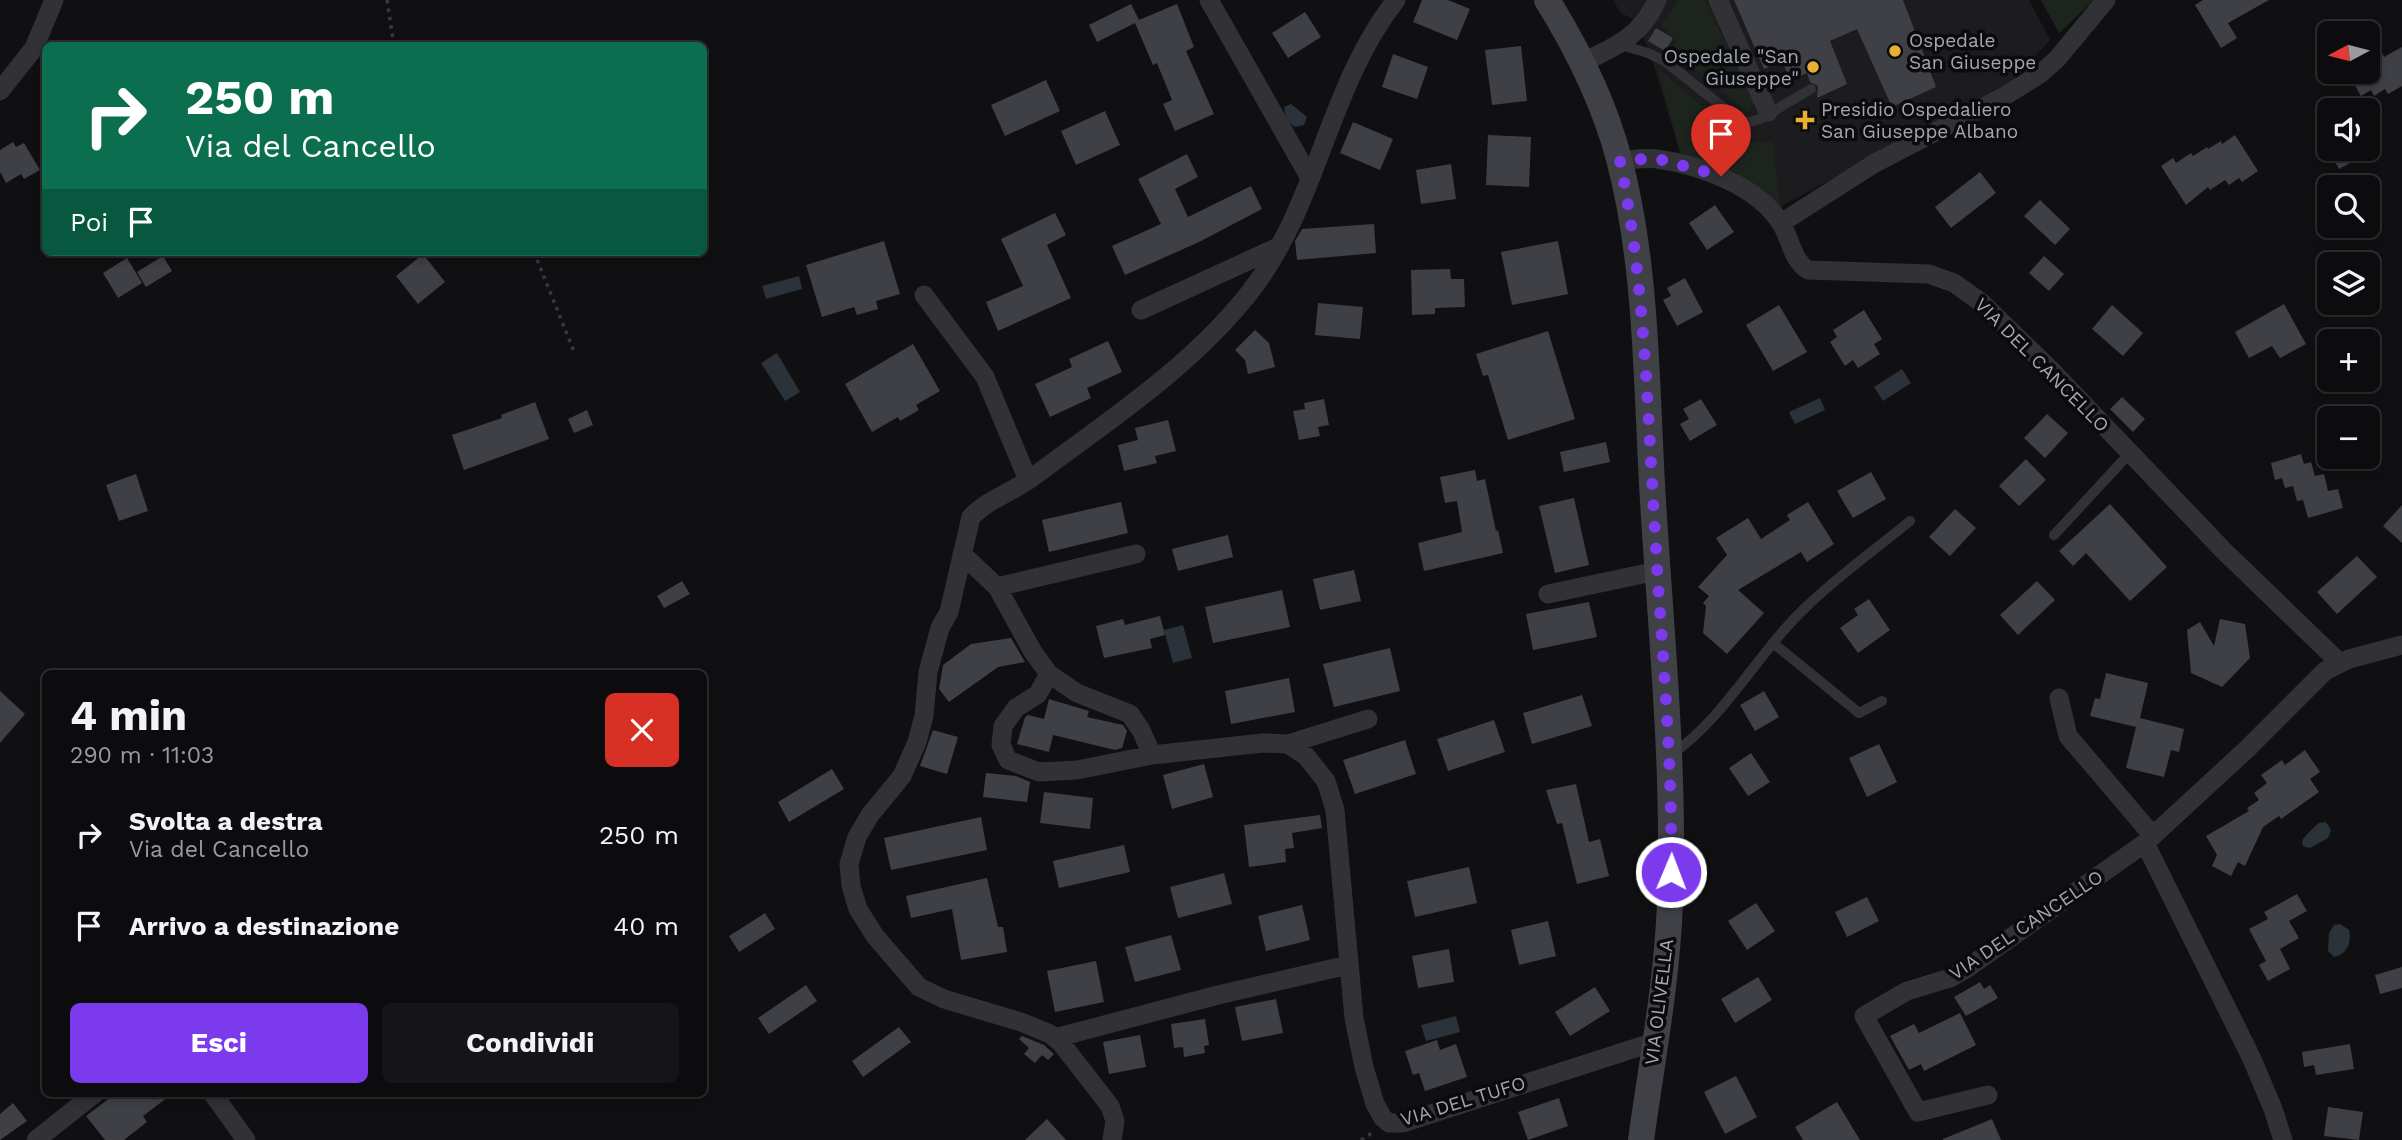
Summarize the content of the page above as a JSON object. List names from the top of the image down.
{
  "streets": {
    "main road": ["VIA OLIVELLA"],
    "street": ["VIA DEL CANCELLO", "VIA DEL TUFO"]
  },
  "crossings": [
    ["VIA DEL CANCELLO", "VIA OLIVELLA"],
    ["VIA OLIVELLA", "VIA DEL TUFO"]
  ],
  "places": {
    "other": ["Ospedale San Giuseppe", "Ospedale \"San Giuseppe\""],
    "health": ["Presidio Ospedaliero San Giuseppe Albano"]
  },
  "north": "left",
  "page": {
    "map_buttons": ["+", "−"],
    "turn": ["250 m", "Via del Cancello"],
    "then": "Poi",
    "heading": ["4 min", "290 m · 11:03"],
    "list": [
      {
        "name": "Svolta a destra",
        "note": "Via del Cancello",
        "value": "250 m"
      },
      {
        "name": "Arrivo a destinazione",
        "value": "40 m"
      }
    ],
    "buttons": ["Esci", "Condividi"]
  }
}
